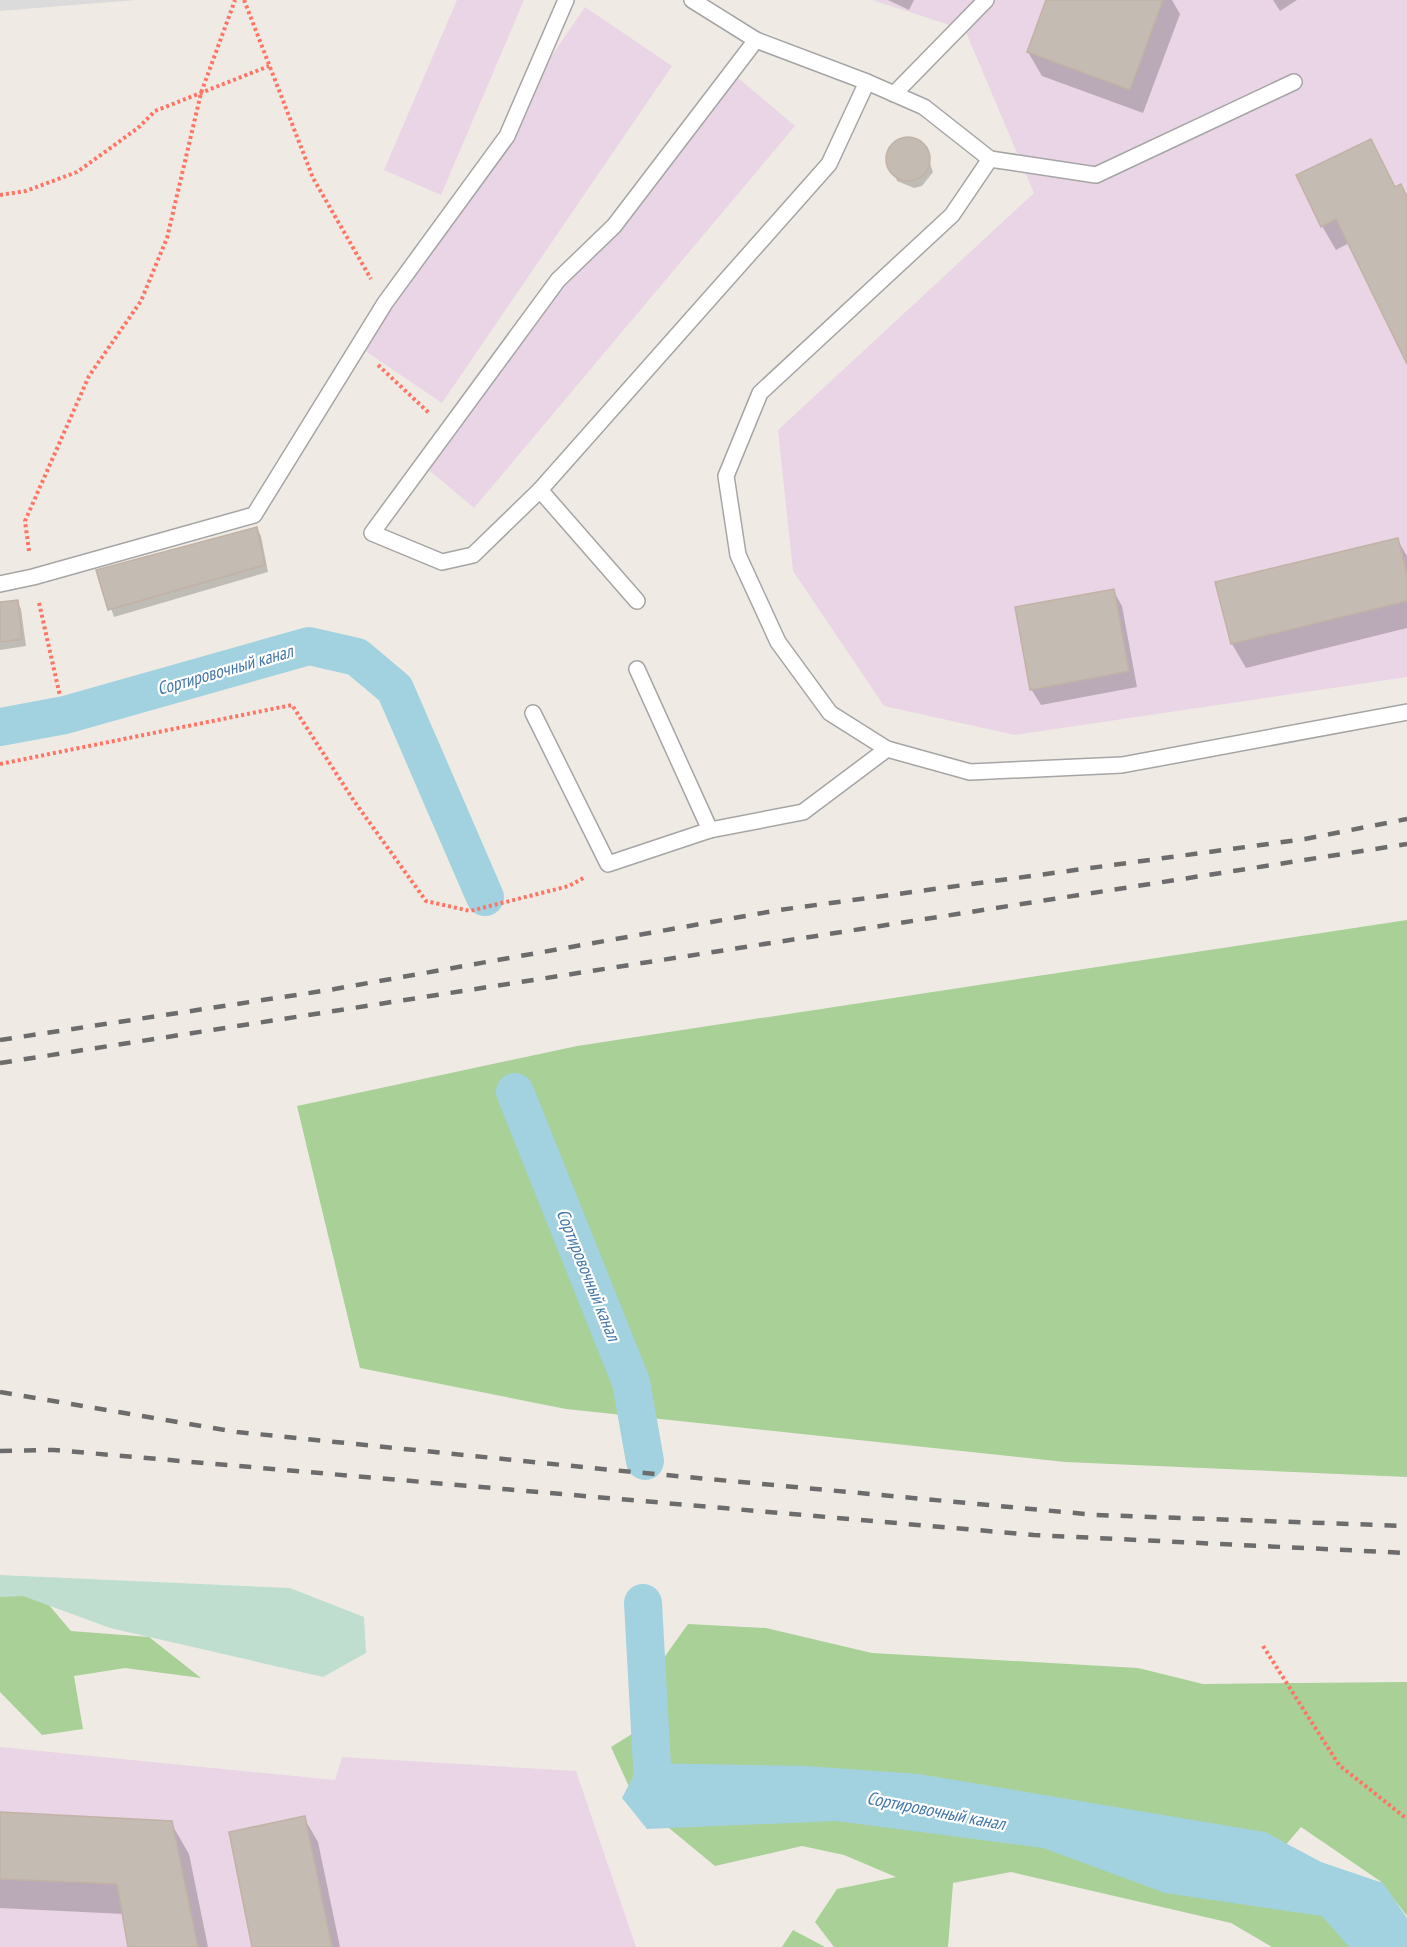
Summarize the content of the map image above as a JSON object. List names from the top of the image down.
{
  "water": ["Сортировочный канал"]
}
